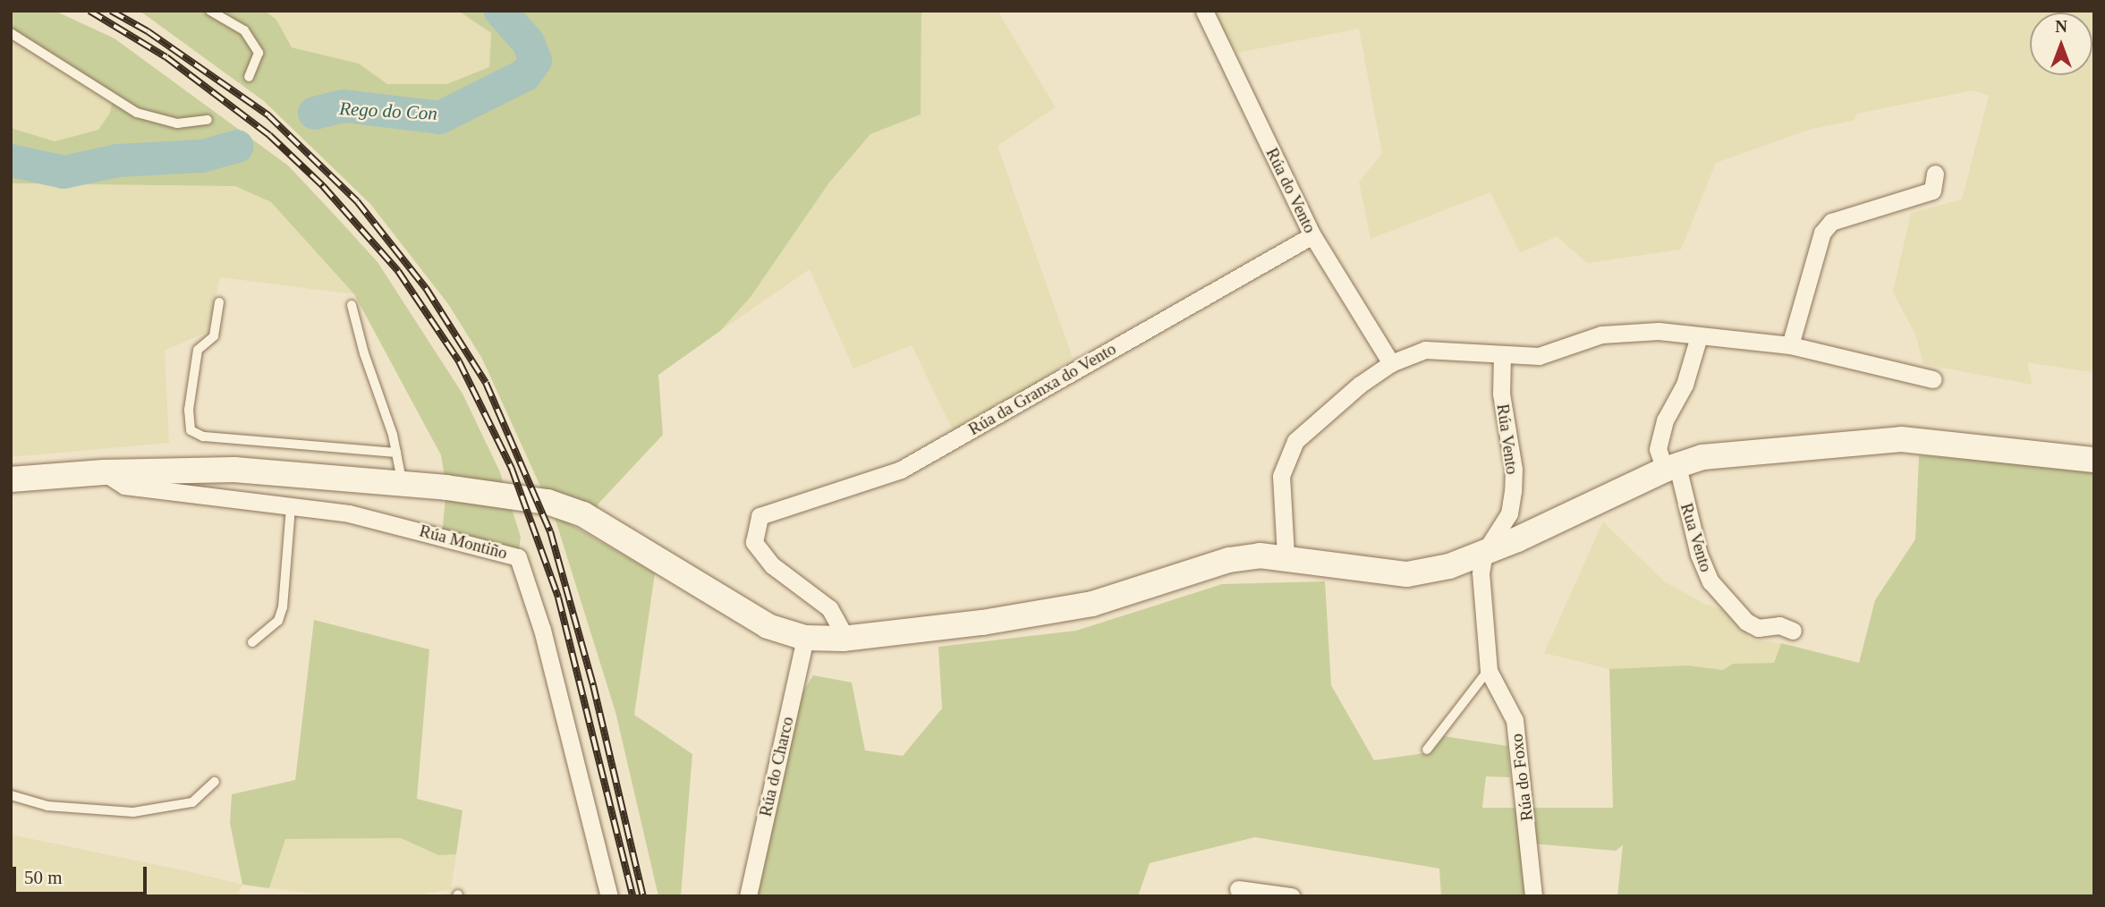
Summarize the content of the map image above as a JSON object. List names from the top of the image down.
{
  "streets": {
    "street": [
      "Rúa do Vento",
      "Rúa da Granxa do Vento",
      "Rúa Vento",
      "Rua Vento",
      "Rúa Montiño",
      "Rúa do Charco",
      "Rúa do Foxo"
    ]
  },
  "crossings": [
    ["Rúa do Vento", "Rúa da Granxa do Vento"],
    ["Rúa Vento", "Rúa do Foxo"]
  ],
  "water": ["Rego do Con"],
  "scale_bar": "50 m",
  "north": "top"
}
